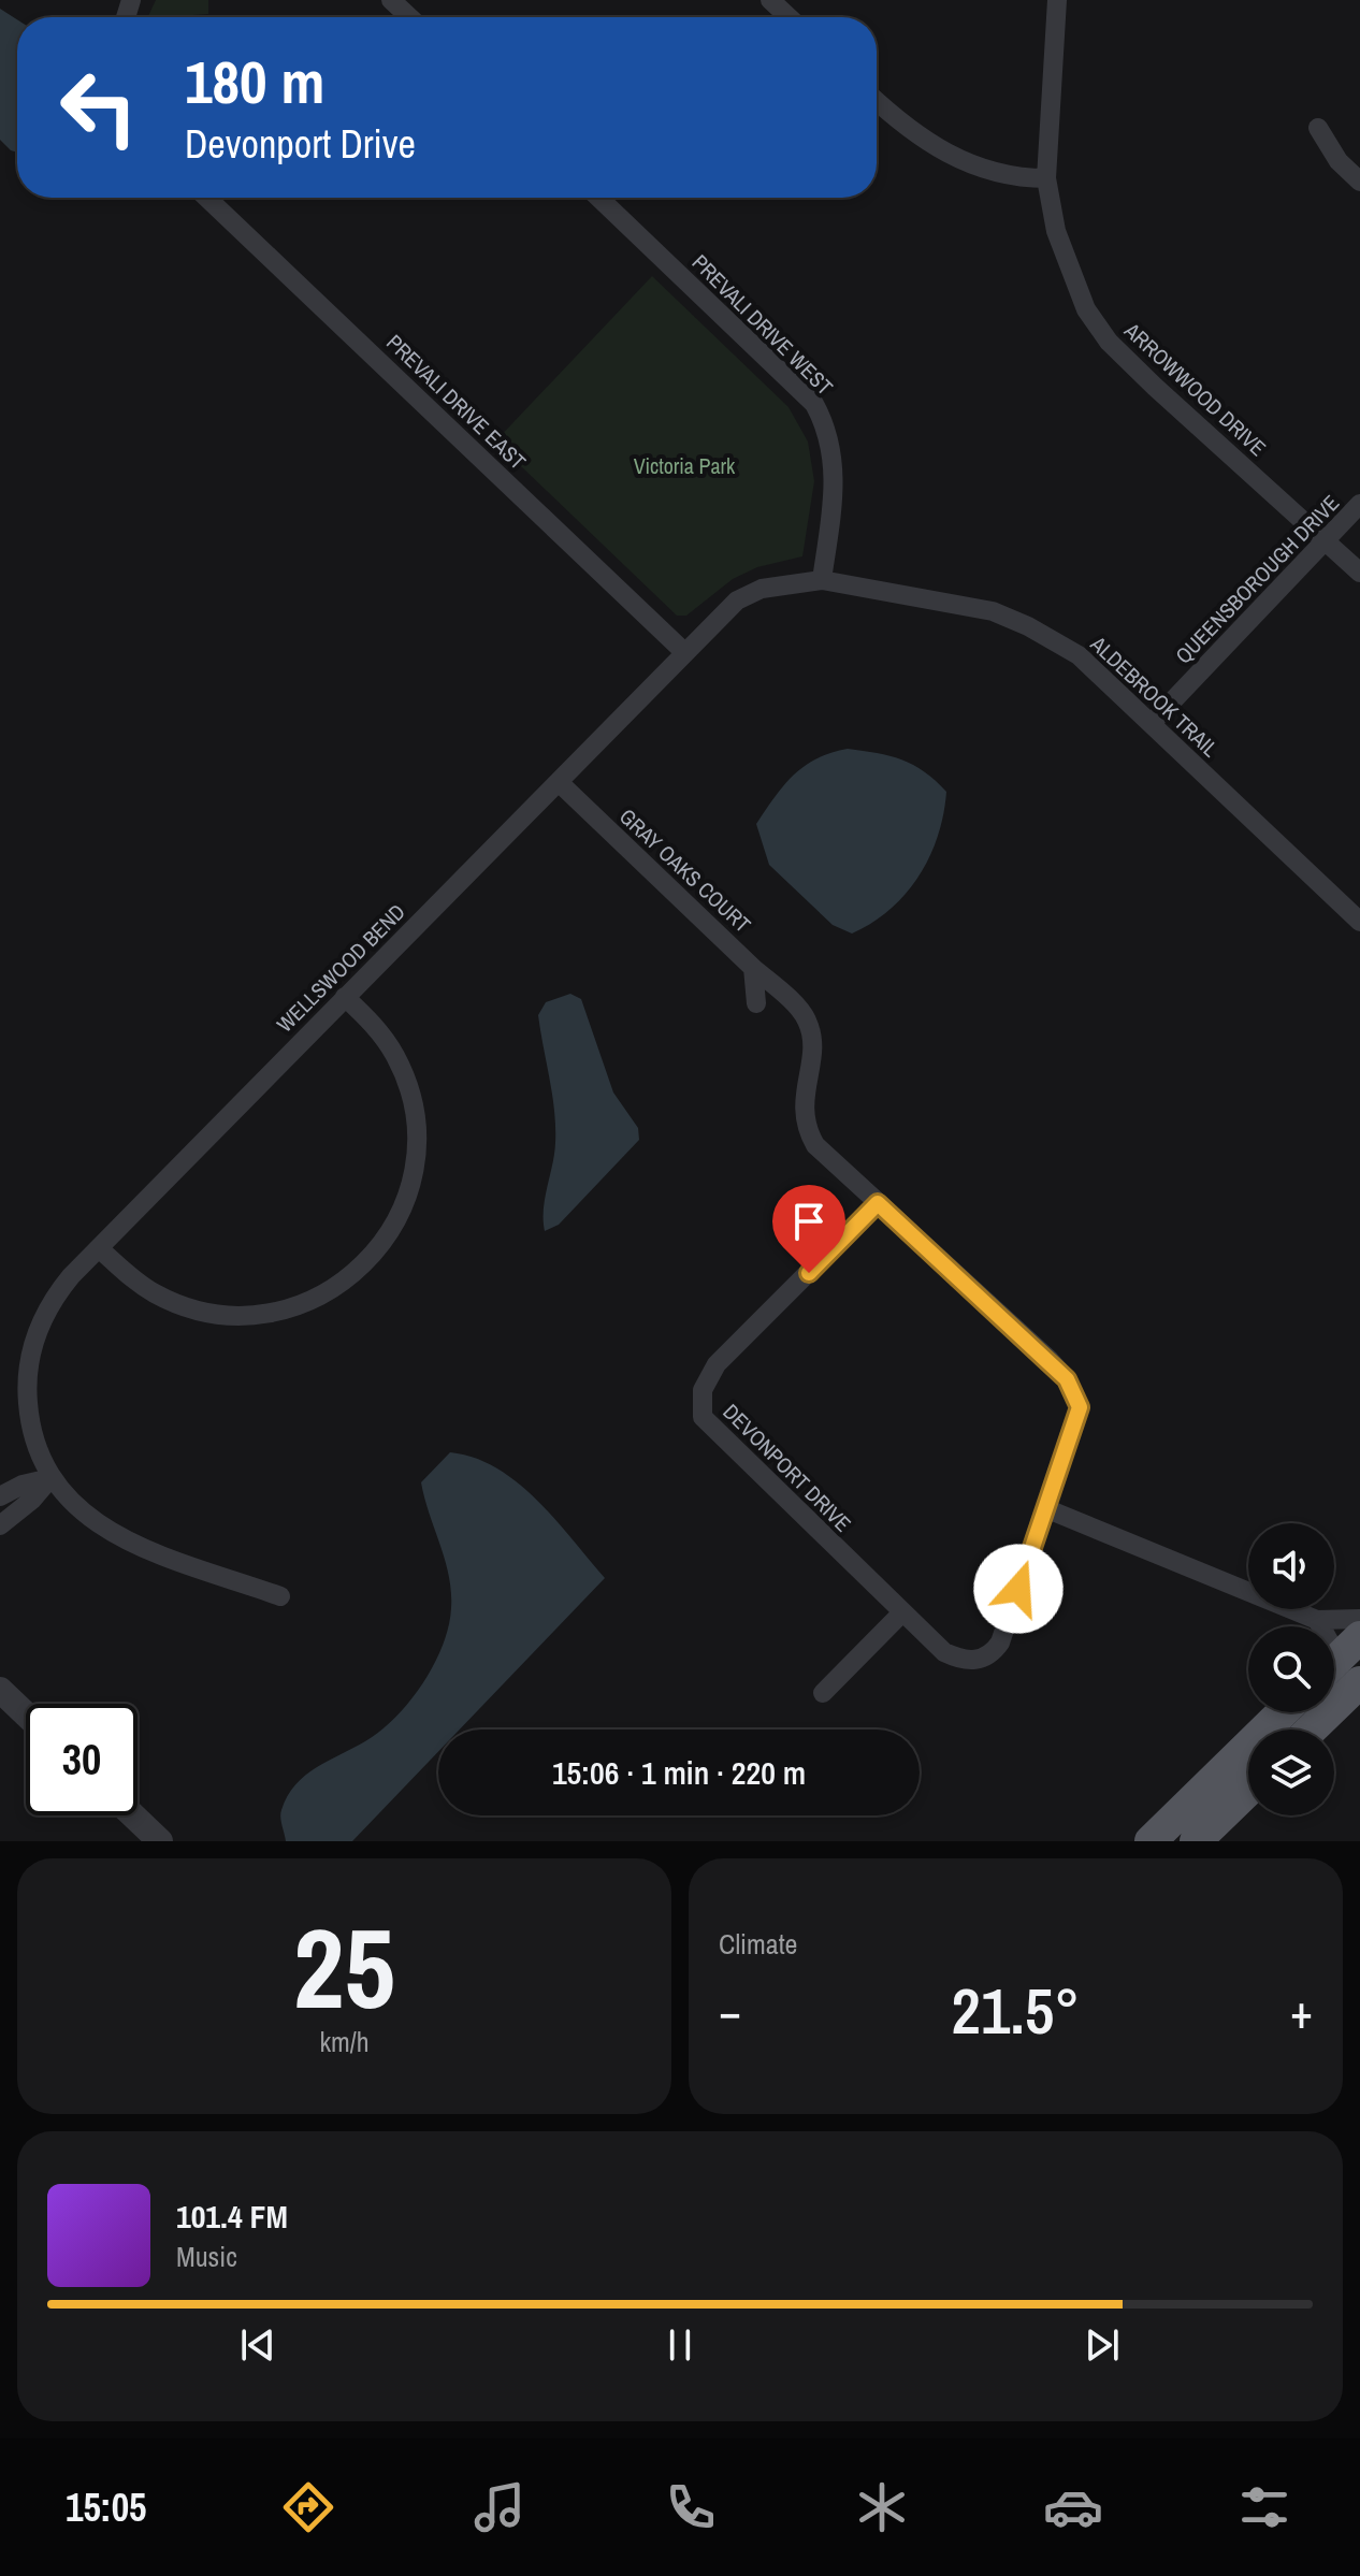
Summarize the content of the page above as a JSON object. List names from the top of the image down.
{
  "streets": {
    "street": [
      "PREVALI DRIVE WEST",
      "ARROWWOOD DRIVE",
      "PREVALI DRIVE EAST",
      "QUEENSBOROUGH DRIVE",
      "ALDEBROOK TRAIL",
      "GRAY OAKS COURT",
      "WELLSWOOD BEND",
      "DEVONPORT DRIVE"
    ]
  },
  "crossings": [
    ["PREVALI DRIVE WEST", "ALDEBROOK TRAIL"],
    ["PREVALI DRIVE WEST", "WELLSWOOD BEND"],
    ["ARROWWOOD DRIVE", "QUEENSBOROUGH DRIVE"],
    ["PREVALI DRIVE EAST", "WELLSWOOD BEND"],
    ["QUEENSBOROUGH DRIVE", "ALDEBROOK TRAIL"],
    ["ALDEBROOK TRAIL", "WELLSWOOD BEND"],
    ["GRAY OAKS COURT", "WELLSWOOD BEND"],
    ["GRAY OAKS COURT", "DEVONPORT DRIVE"]
  ],
  "parks": ["Victoria Park"],
  "page": {
    "turn": ["180 m", "Devonport Drive"],
    "limit": "30",
    "trip": "15:06 · 1 min · 220 m",
    "tile": [
      ["25", "km/h"],
      "Climate"
    ],
    "heat": ["−", "21.5°", "+"],
    "song": ["101.4 FM", "Music"],
    "tabs": "15:05"
  }
}
